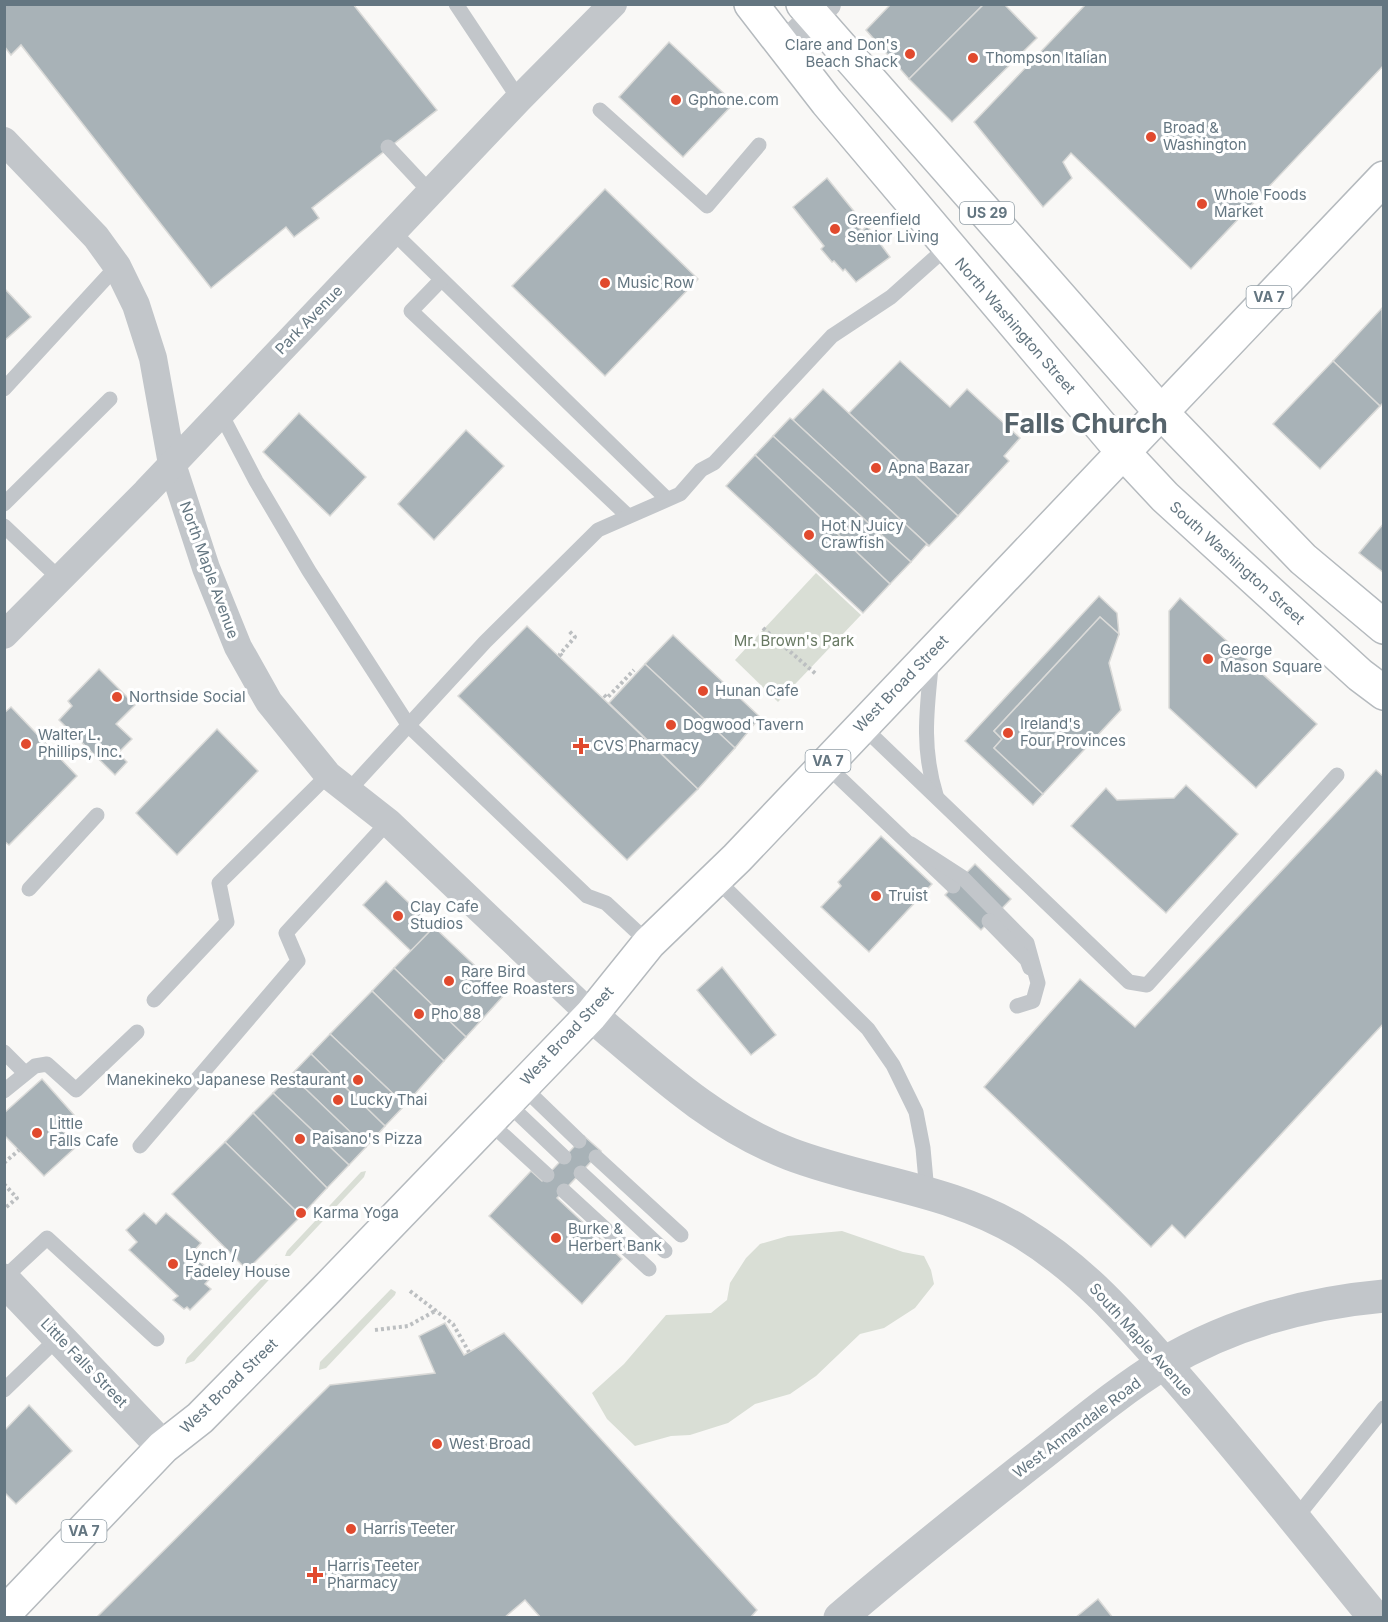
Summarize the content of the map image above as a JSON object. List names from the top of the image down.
{
  "streets": {
    "main road": [
      "US 29",
      "VA 7",
      "North Washington Street",
      "South Washington Street",
      "West Broad Street"
    ],
    "street": [
      "Park Avenue",
      "North Maple Avenue",
      "South Maple Avenue",
      "Little Falls Street",
      "West Annandale Road"
    ]
  },
  "crossings": [
    ["US 29", "VA 7"],
    ["VA 7", "North Washington Street"],
    ["VA 7", "South Washington Street"],
    ["VA 7", "West Broad Street"],
    ["Park Avenue", "North Maple Avenue"],
    ["North Washington Street", "South Washington Street"],
    ["North Washington Street", "West Broad Street"],
    ["South Washington Street", "West Broad Street"],
    ["North Maple Avenue", "West Broad Street"],
    ["North Maple Avenue", "South Maple Avenue"],
    ["West Broad Street", "South Maple Avenue"],
    ["West Broad Street", "Little Falls Street"],
    ["South Maple Avenue", "West Annandale Road"]
  ],
  "districts": ["Falls Church"],
  "parks": ["Mr. Brown's Park"],
  "places": {
    "other": [
      "Clare and Don's Beach Shack",
      "Thompson Italian",
      "Gphone.com",
      "Broad & Washington",
      "Whole Foods Market",
      "Greenfield Senior Living",
      "Music Row",
      "Apna Bazar",
      "Hot N Juicy Crawfish",
      "George Mason Square",
      "Hunan Cafe",
      "Northside Social",
      "Dogwood Tavern",
      "Ireland's Four Provinces",
      "Walter L. Phillips, Inc.",
      "Truist",
      "Clay Cafe Studios",
      "Rare Bird Coffee Roasters",
      "Pho 88",
      "Manekineko Japanese Restaurant",
      "Lucky Thai",
      "Little Falls Cafe",
      "Paisano's Pizza",
      "Karma Yoga",
      "Burke & Herbert Bank",
      "Lynch / Fadeley House",
      "West Broad",
      "Harris Teeter"
    ],
    "health": ["CVS Pharmacy", "Harris Teeter Pharmacy"]
  }
}
